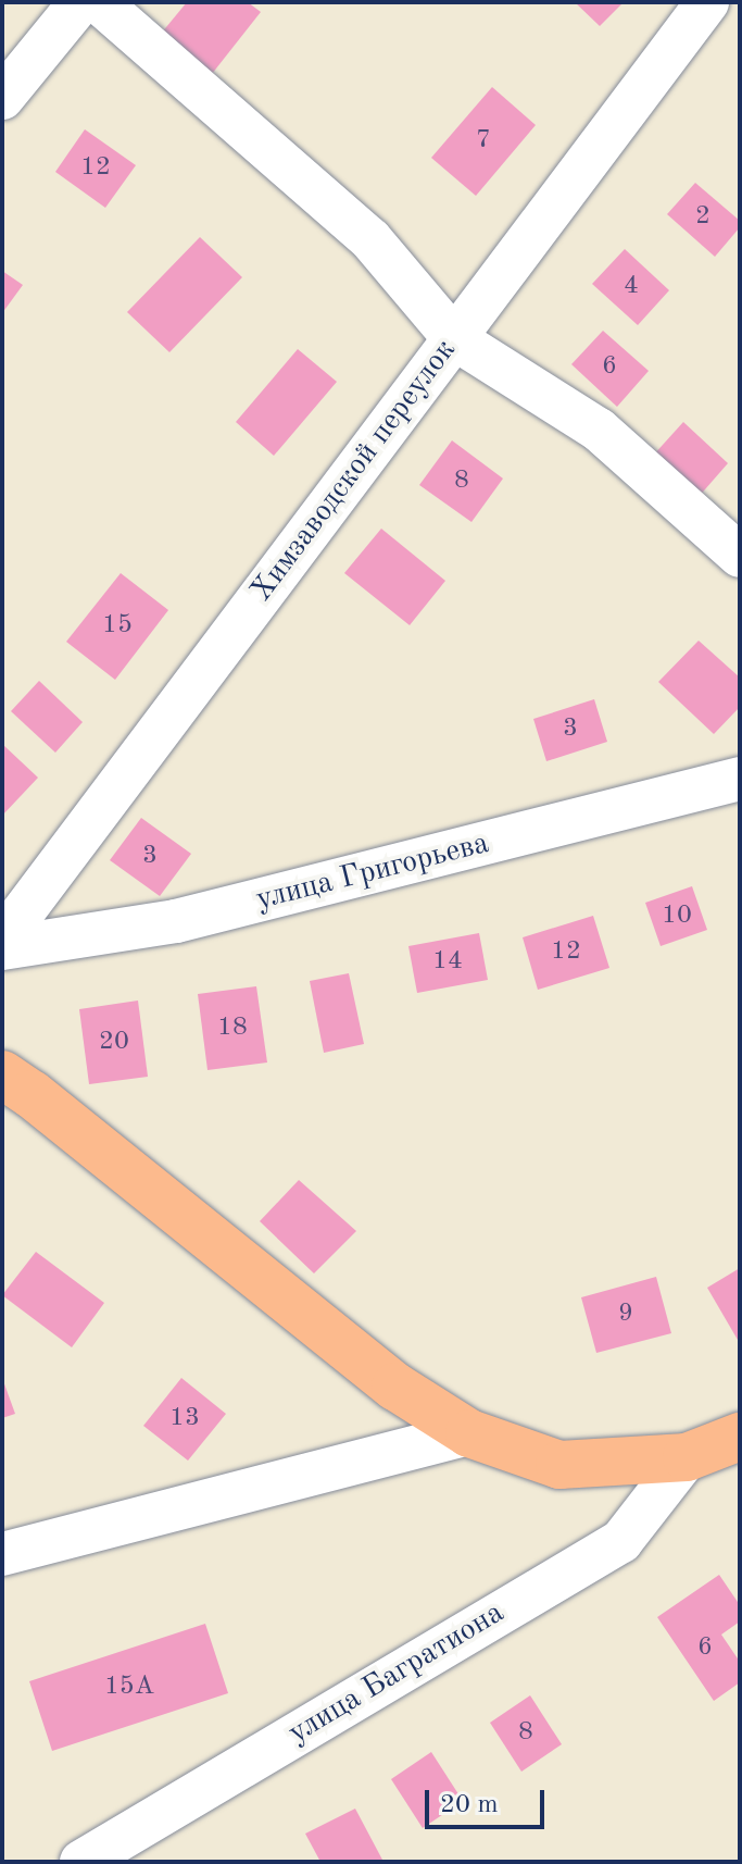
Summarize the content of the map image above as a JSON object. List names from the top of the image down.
{
  "streets": {
    "street": ["Химзаводской переулок", "улица Григорьева", "улица Багратиона"]
  },
  "house_numbers": [
    "7",
    "12",
    "2",
    "4",
    "6",
    "8",
    "15",
    "3",
    "3",
    "10",
    "12",
    "14",
    "18",
    "20",
    "9",
    "13",
    "6",
    "15А",
    "8"
  ],
  "scale_bar": "20 m"
}
